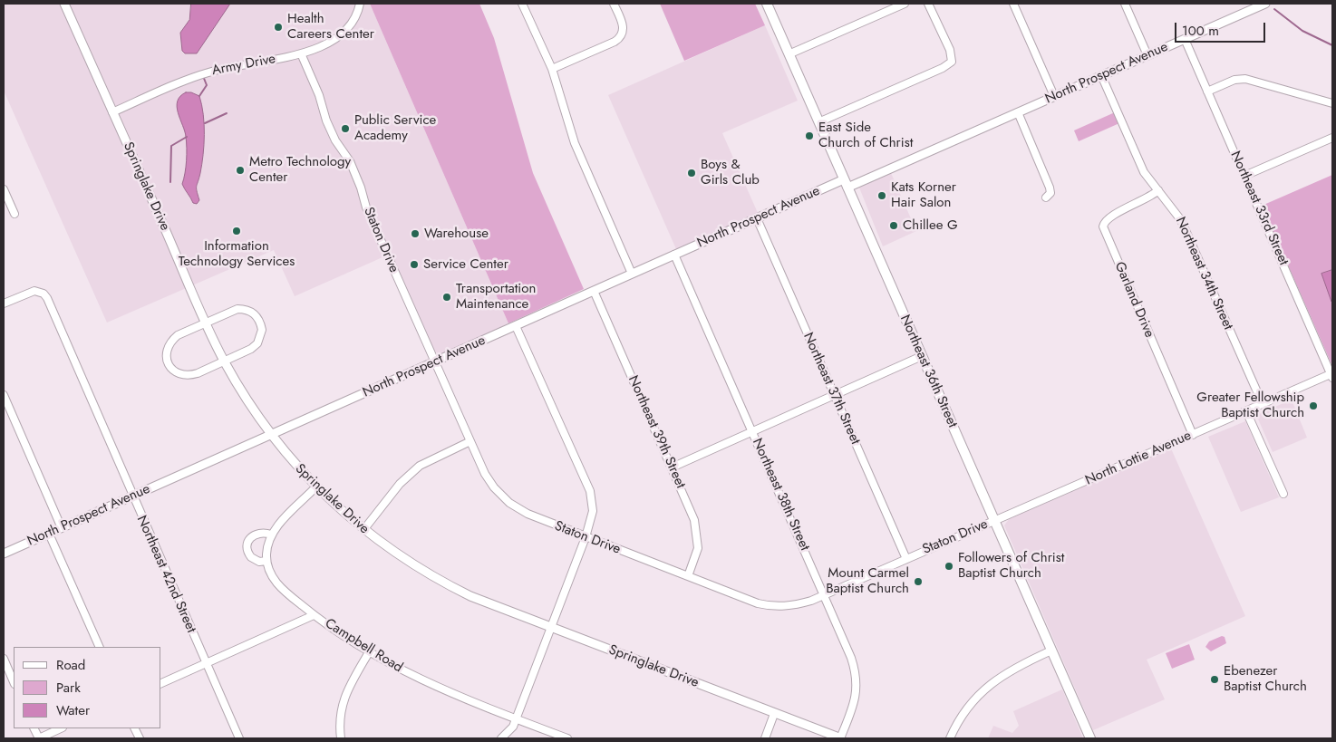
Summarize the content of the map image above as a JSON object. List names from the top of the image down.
{
  "streets": {
    "main road": ["Northeast 36th Street"],
    "street": [
      "Army Drive",
      "North Prospect Avenue",
      "Springlake Drive",
      "Northeast 33rd Street",
      "Staton Drive",
      "Northeast 34th Street",
      "Garland Drive",
      "Northeast 37th Street",
      "Northeast 39th Street",
      "North Lottie Avenue",
      "Northeast 38th Street",
      "Northeast 42nd Street",
      "Campbell Road"
    ]
  },
  "crossings": [
    ["Army Drive", "Springlake Drive"],
    ["Army Drive", "Staton Drive"],
    ["North Prospect Avenue", "Springlake Drive"],
    ["North Prospect Avenue", "Northeast 33rd Street"],
    ["North Prospect Avenue", "Staton Drive"],
    ["North Prospect Avenue", "Northeast 34th Street"],
    ["North Prospect Avenue", "Northeast 36th Street"],
    ["North Prospect Avenue", "Northeast 37th Street"],
    ["North Prospect Avenue", "Northeast 39th Street"],
    ["North Prospect Avenue", "Northeast 38th Street"],
    ["North Prospect Avenue", "Northeast 42nd Street"],
    ["Springlake Drive", "Northeast 38th Street"],
    ["Northeast 33rd Street", "North Lottie Avenue"],
    ["Staton Drive", "Northeast 36th Street"],
    ["Staton Drive", "Northeast 37th Street"],
    ["Staton Drive", "Northeast 39th Street"],
    ["Staton Drive", "North Lottie Avenue"],
    ["Staton Drive", "Northeast 38th Street"],
    ["Northeast 34th Street", "Garland Drive"],
    ["Northeast 34th Street", "North Lottie Avenue"],
    ["Garland Drive", "North Lottie Avenue"],
    ["Northeast 36th Street", "North Lottie Avenue"]
  ],
  "places": [
    "Health Careers Center",
    "Public Service Academy",
    "East Side Church of Christ",
    "Metro Technology Center",
    "Boys & Girls Club",
    "Kats Korner Hair Salon",
    "Chillee G",
    "Information Technology Services",
    "Warehouse",
    "Service Center",
    "Transportation Maintenance",
    "Greater Fellowship Baptist Church",
    "Followers of Christ Baptist Church",
    "Mount Carmel Baptist Church",
    "Ebenezer Baptist Church"
  ],
  "legend": ["Road", "Park", "Water"],
  "scale_bar": "100 m"
}
